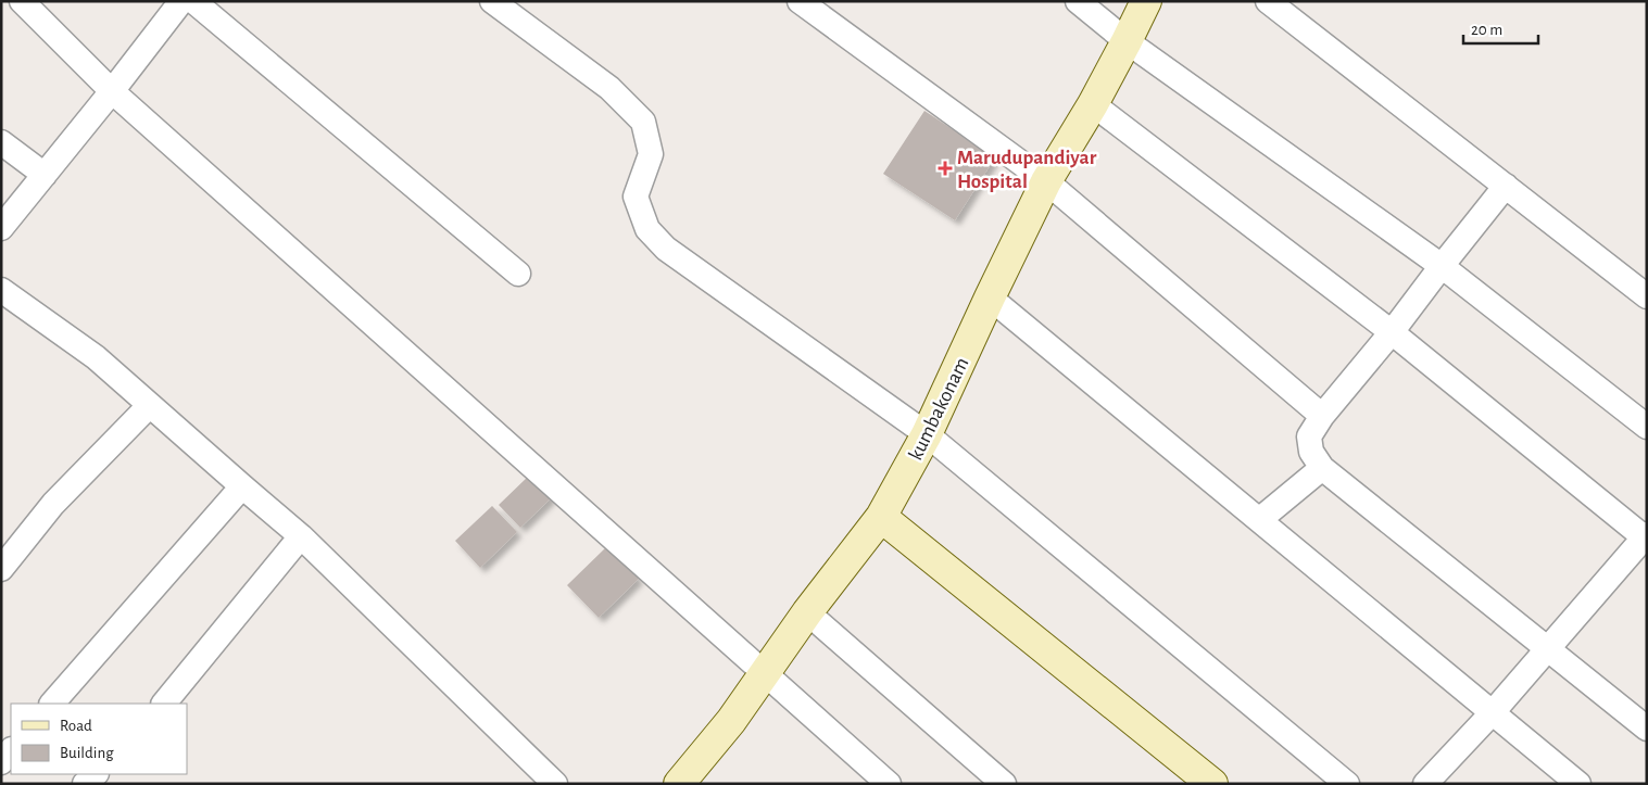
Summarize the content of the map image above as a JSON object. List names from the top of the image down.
{
  "streets": {
    "street": ["kumbakonam"]
  },
  "places": {
    "health": ["Marudupandiyar Hospital"]
  },
  "legend": ["Road", "Building"],
  "scale_bar": "20 m"
}
